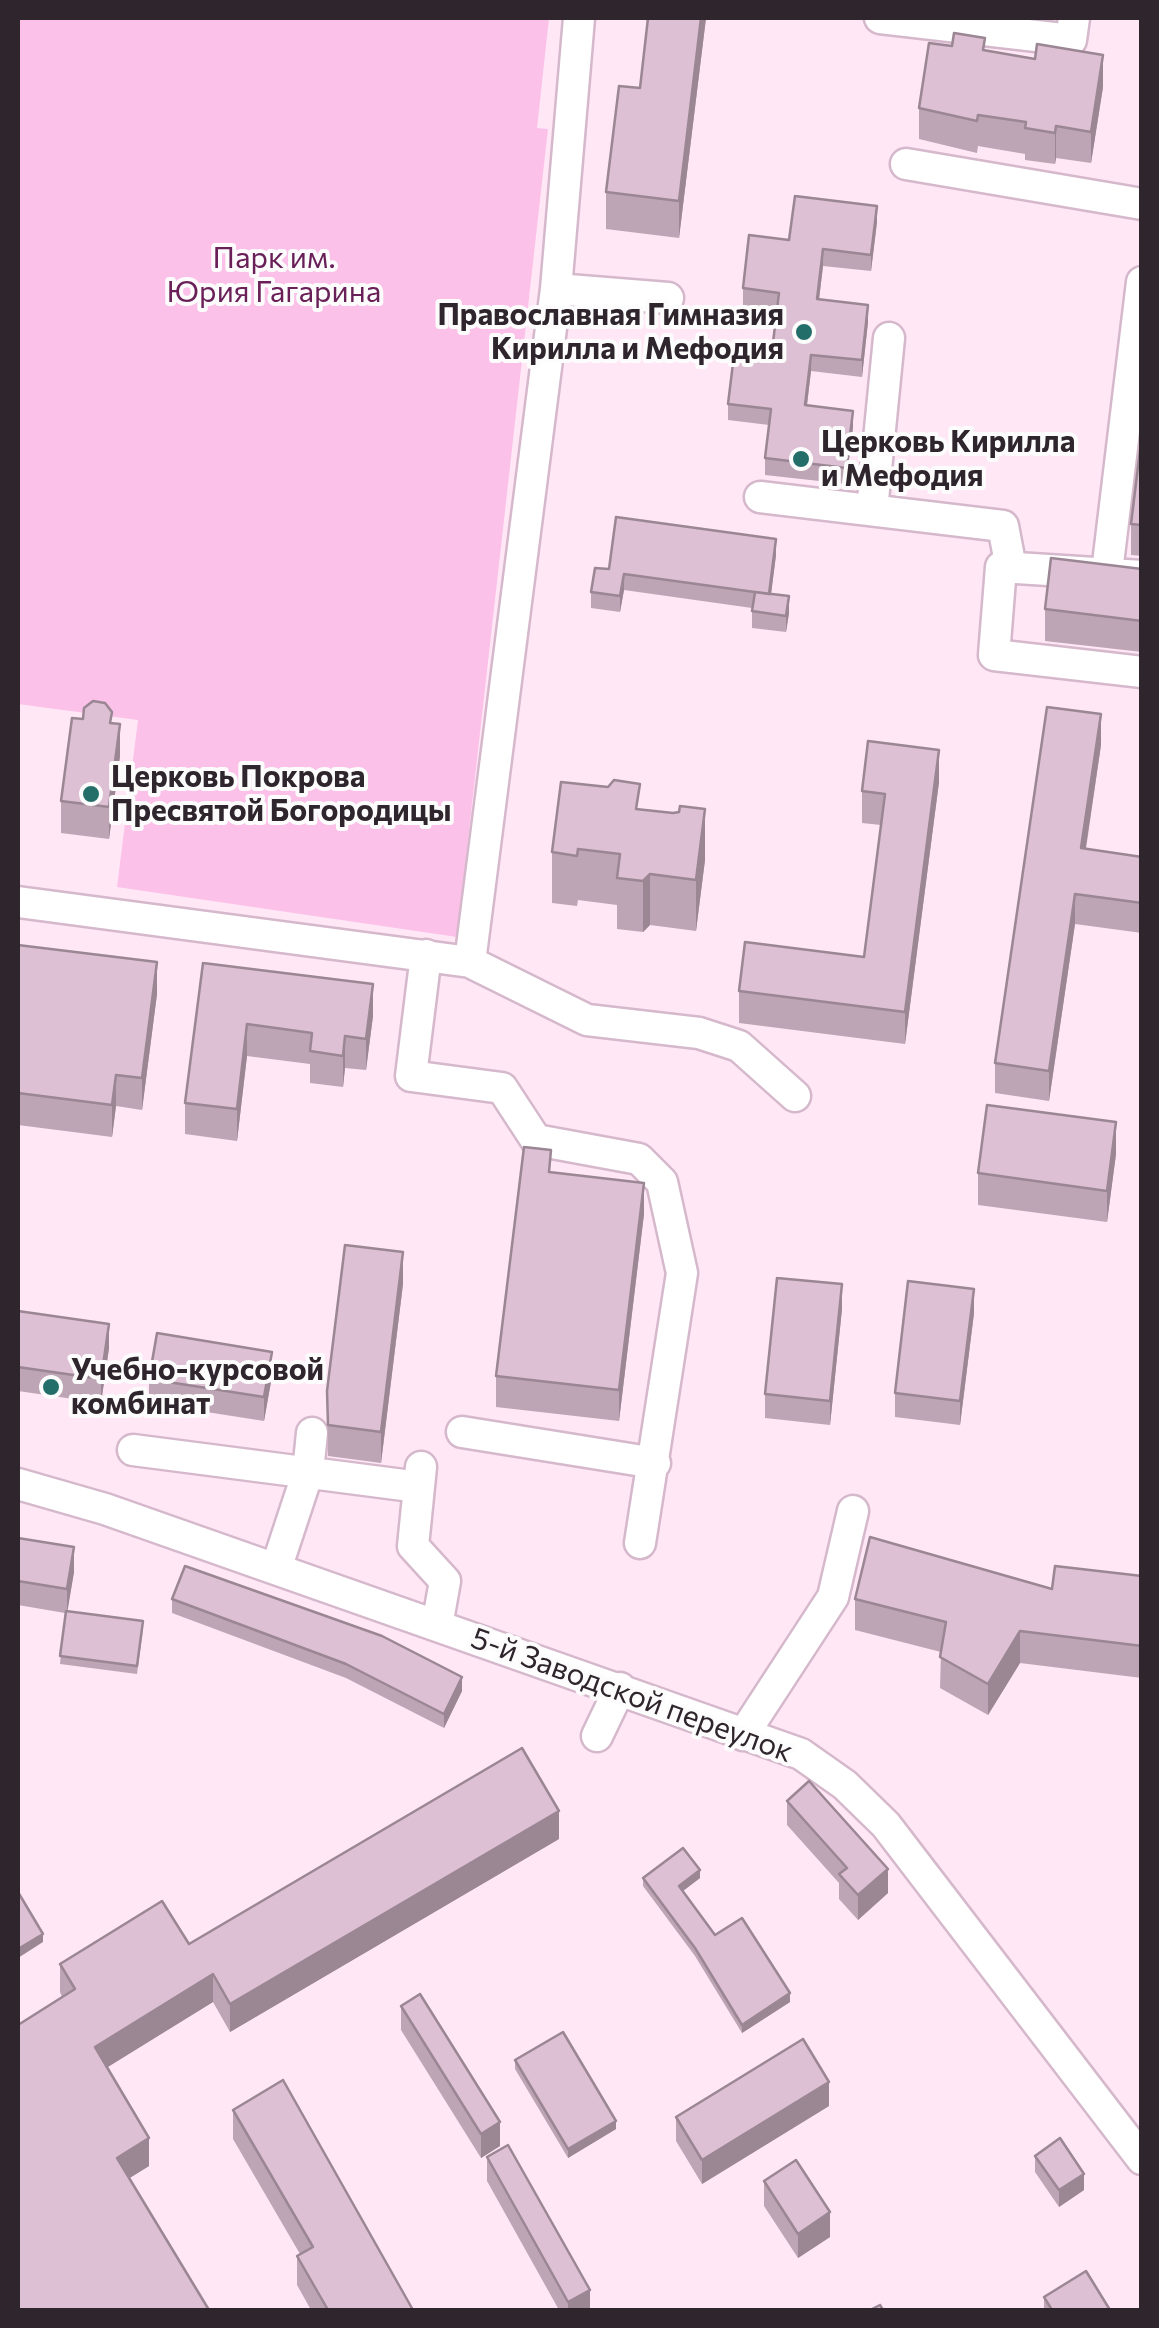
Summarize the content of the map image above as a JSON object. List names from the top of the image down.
{
  "streets": {
    "street": ["5-й Заводской переулок"]
  },
  "parks": ["Парк им. Юрия Гагарина"],
  "places": [
    "Православная Гимназия Кирилла и Мефодия",
    "Церковь Кирилла и Мефодия",
    "Церковь Покрова Пресвятой Богородицы",
    "Учебно-курсовой комбинат"
  ]
}
